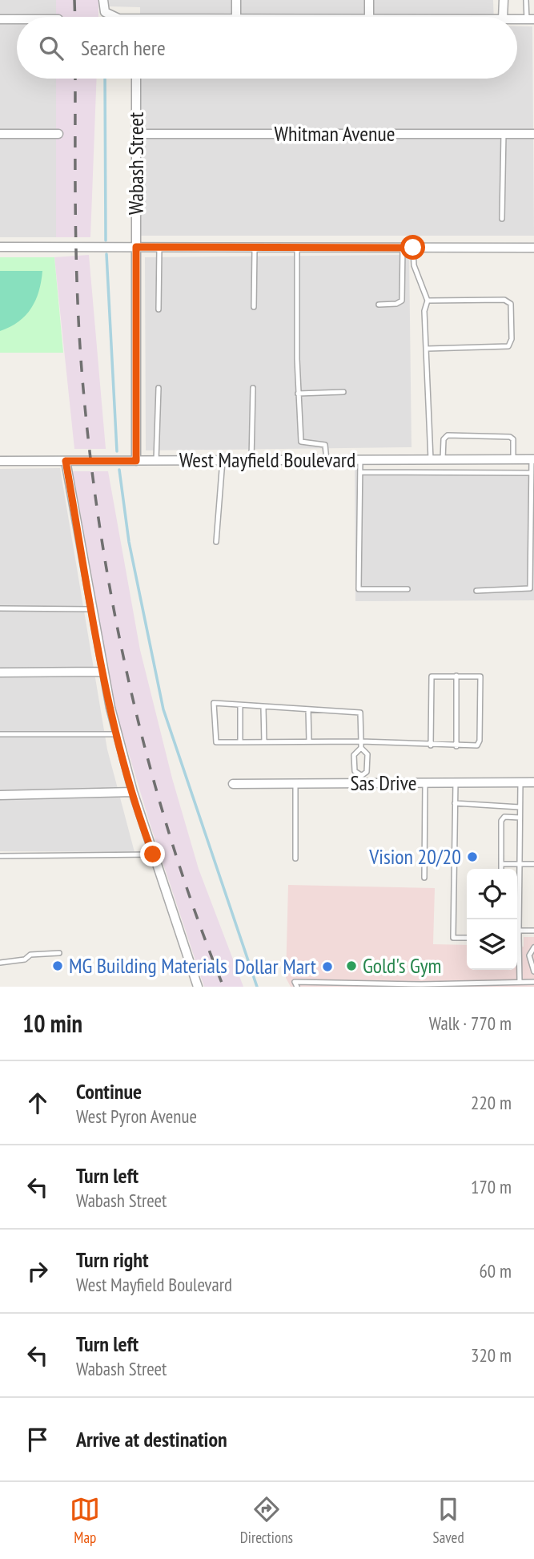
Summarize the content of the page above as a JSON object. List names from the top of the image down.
{
  "streets": {
    "street": [
      "Whitman Avenue",
      "Wabash Street",
      "West Mayfield Boulevard",
      "Sas Drive"
    ]
  },
  "crossings": [
    ["Whitman Avenue", "Wabash Street"],
    ["Wabash Street", "West Mayfield Boulevard"]
  ],
  "places": [
    "Vision 20/20",
    "MG Building Materials",
    "Gold's Gym",
    "Dollar Mart"
  ],
  "page": {
    "search": "Search here",
    "heading": ["10 min", "Walk · 770 m"],
    "list": [
      ["Continue", "West Pyron Avenue", "220 m"],
      ["Turn left", "Wabash Street", "170 m"],
      ["Turn right", "West Mayfield Boulevard", "60 m"],
      ["Turn left", "Wabash Street", "320 m"],
      "Arrive at destination"
    ],
    "nav": ["Map", "Directions", "Saved"]
  }
}
